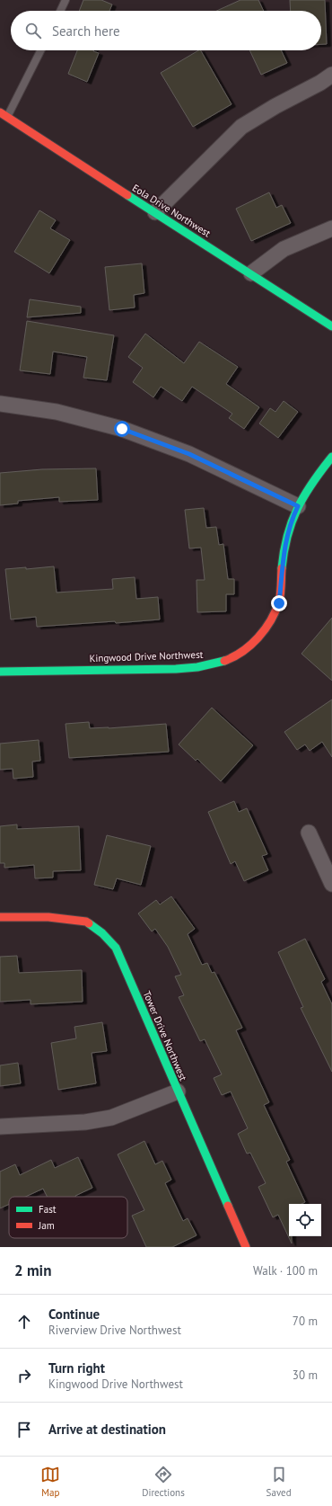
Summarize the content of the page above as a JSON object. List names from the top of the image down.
{
  "streets": {
    "street": ["Eola Drive Northwest", "Kingwood Drive Northwest", "Tower Drive Northwest"]
  },
  "legend": ["Fast", "Jam"],
  "page": {
    "search": "Search here",
    "heading": ["2 min", "Walk · 100 m"],
    "list": [
      ["Continue", "Riverview Drive Northwest", "70 m"],
      ["Turn right", "Kingwood Drive Northwest", "30 m"],
      "Arrive at destination"
    ],
    "nav": ["Map", "Directions", "Saved"]
  }
}
